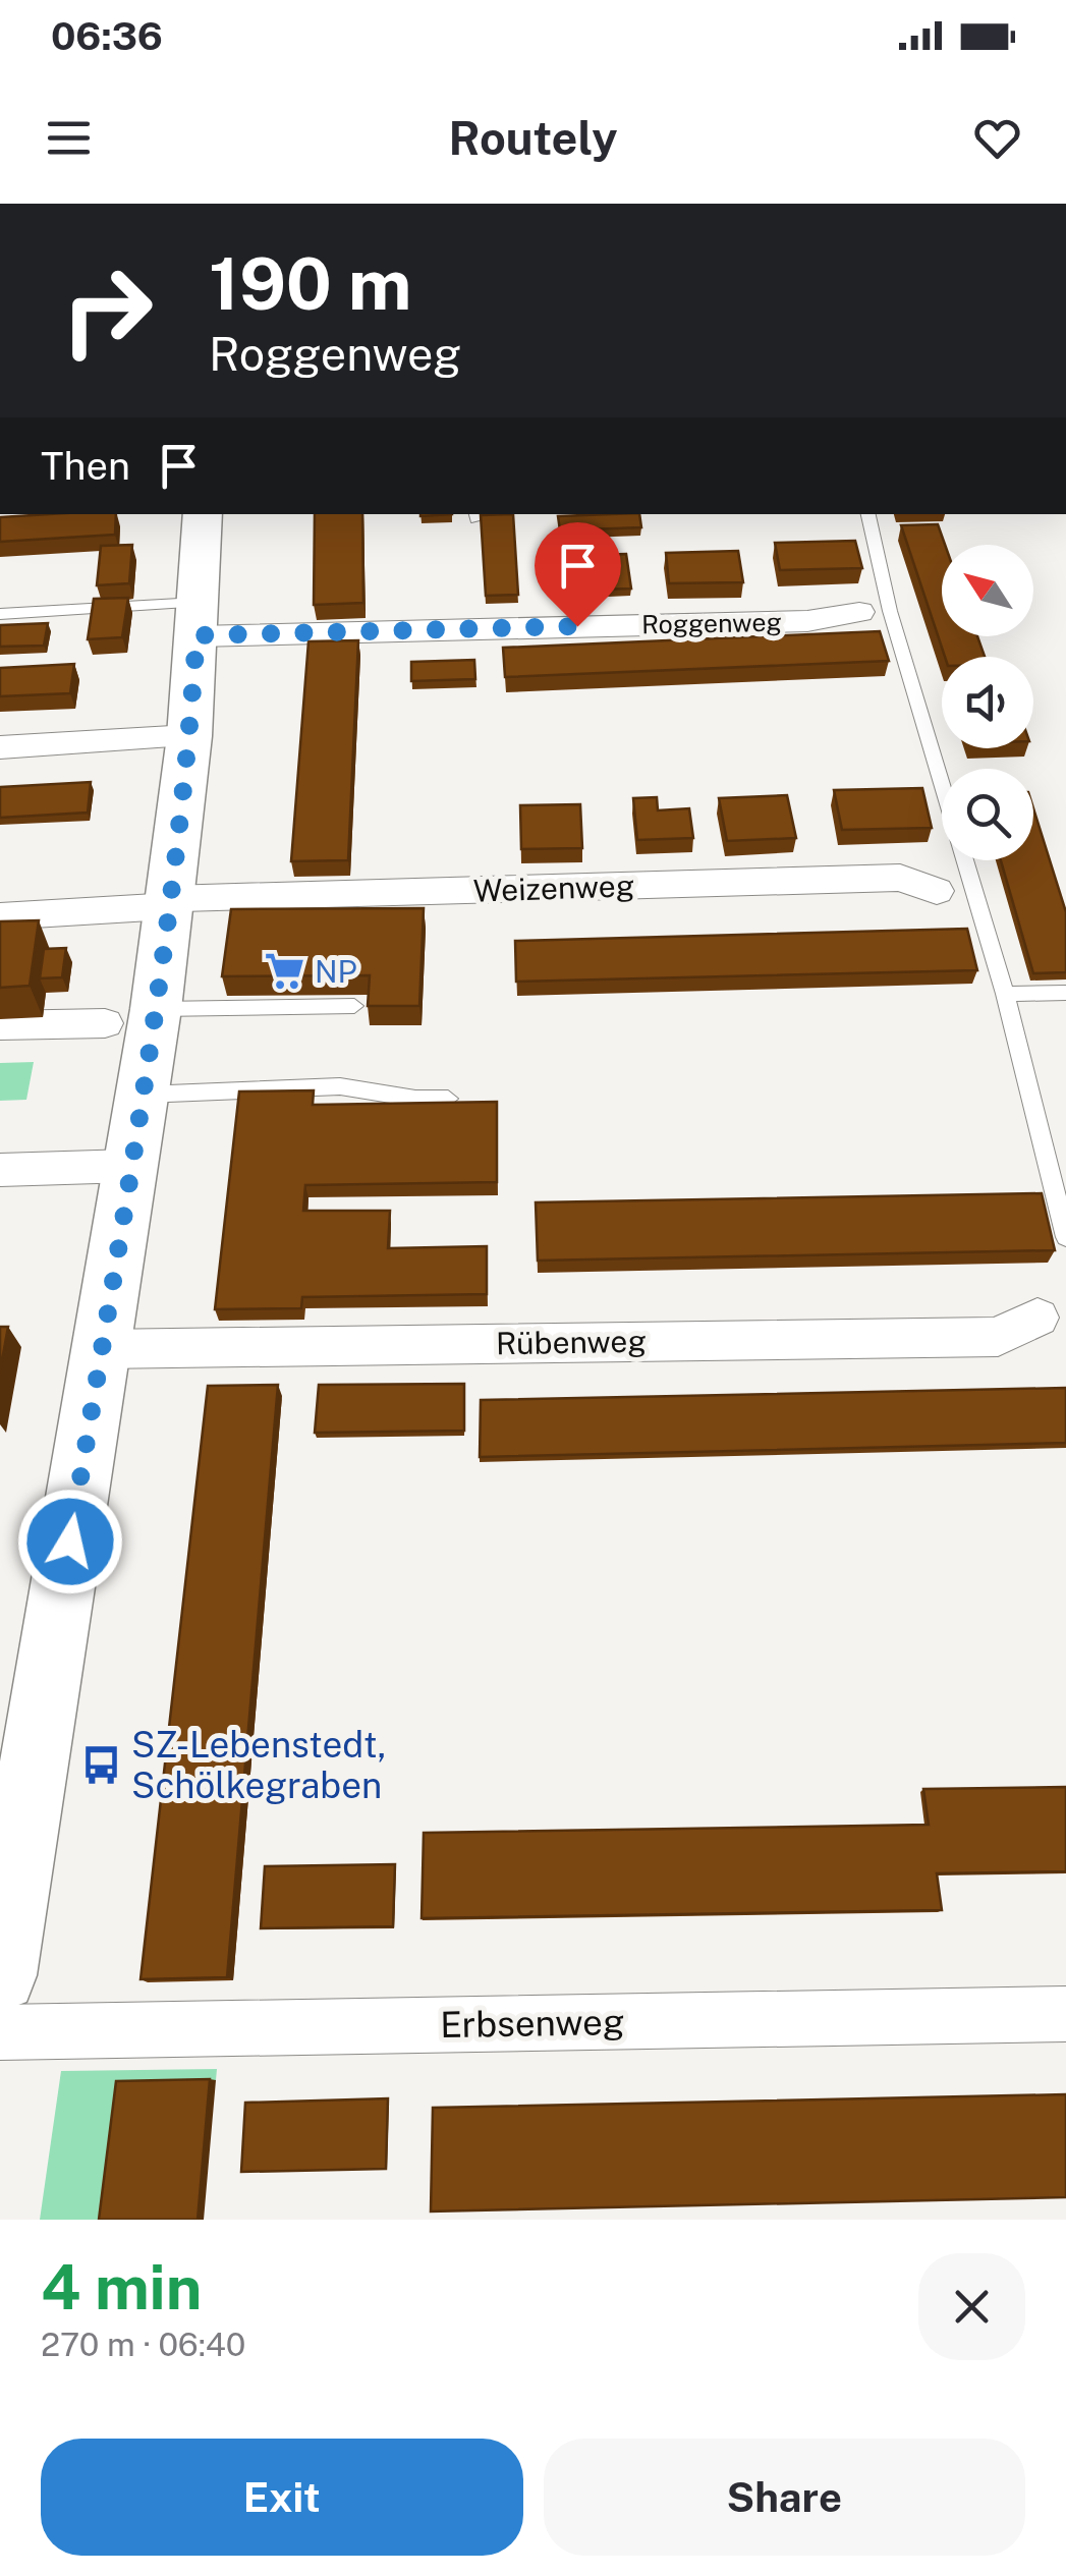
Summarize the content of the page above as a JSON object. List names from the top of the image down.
{
  "streets": {
    "street": [
      "Roggenweg",
      "Weizenweg",
      "Rübenweg",
      "Erbsenweg"
    ]
  },
  "places": {
    "supermarket": ["NP"],
    "bus stop": ["SZ-Lebenstedt, Schölkegraben"]
  },
  "north": "top left",
  "page": {
    "status": "06:36",
    "header": "Routely",
    "turn": ["190 m", "Roggenweg"],
    "then": "Then",
    "heading": ["4 min", "270 m · 06:40"],
    "buttons": ["Exit", "Share"]
  }
}
